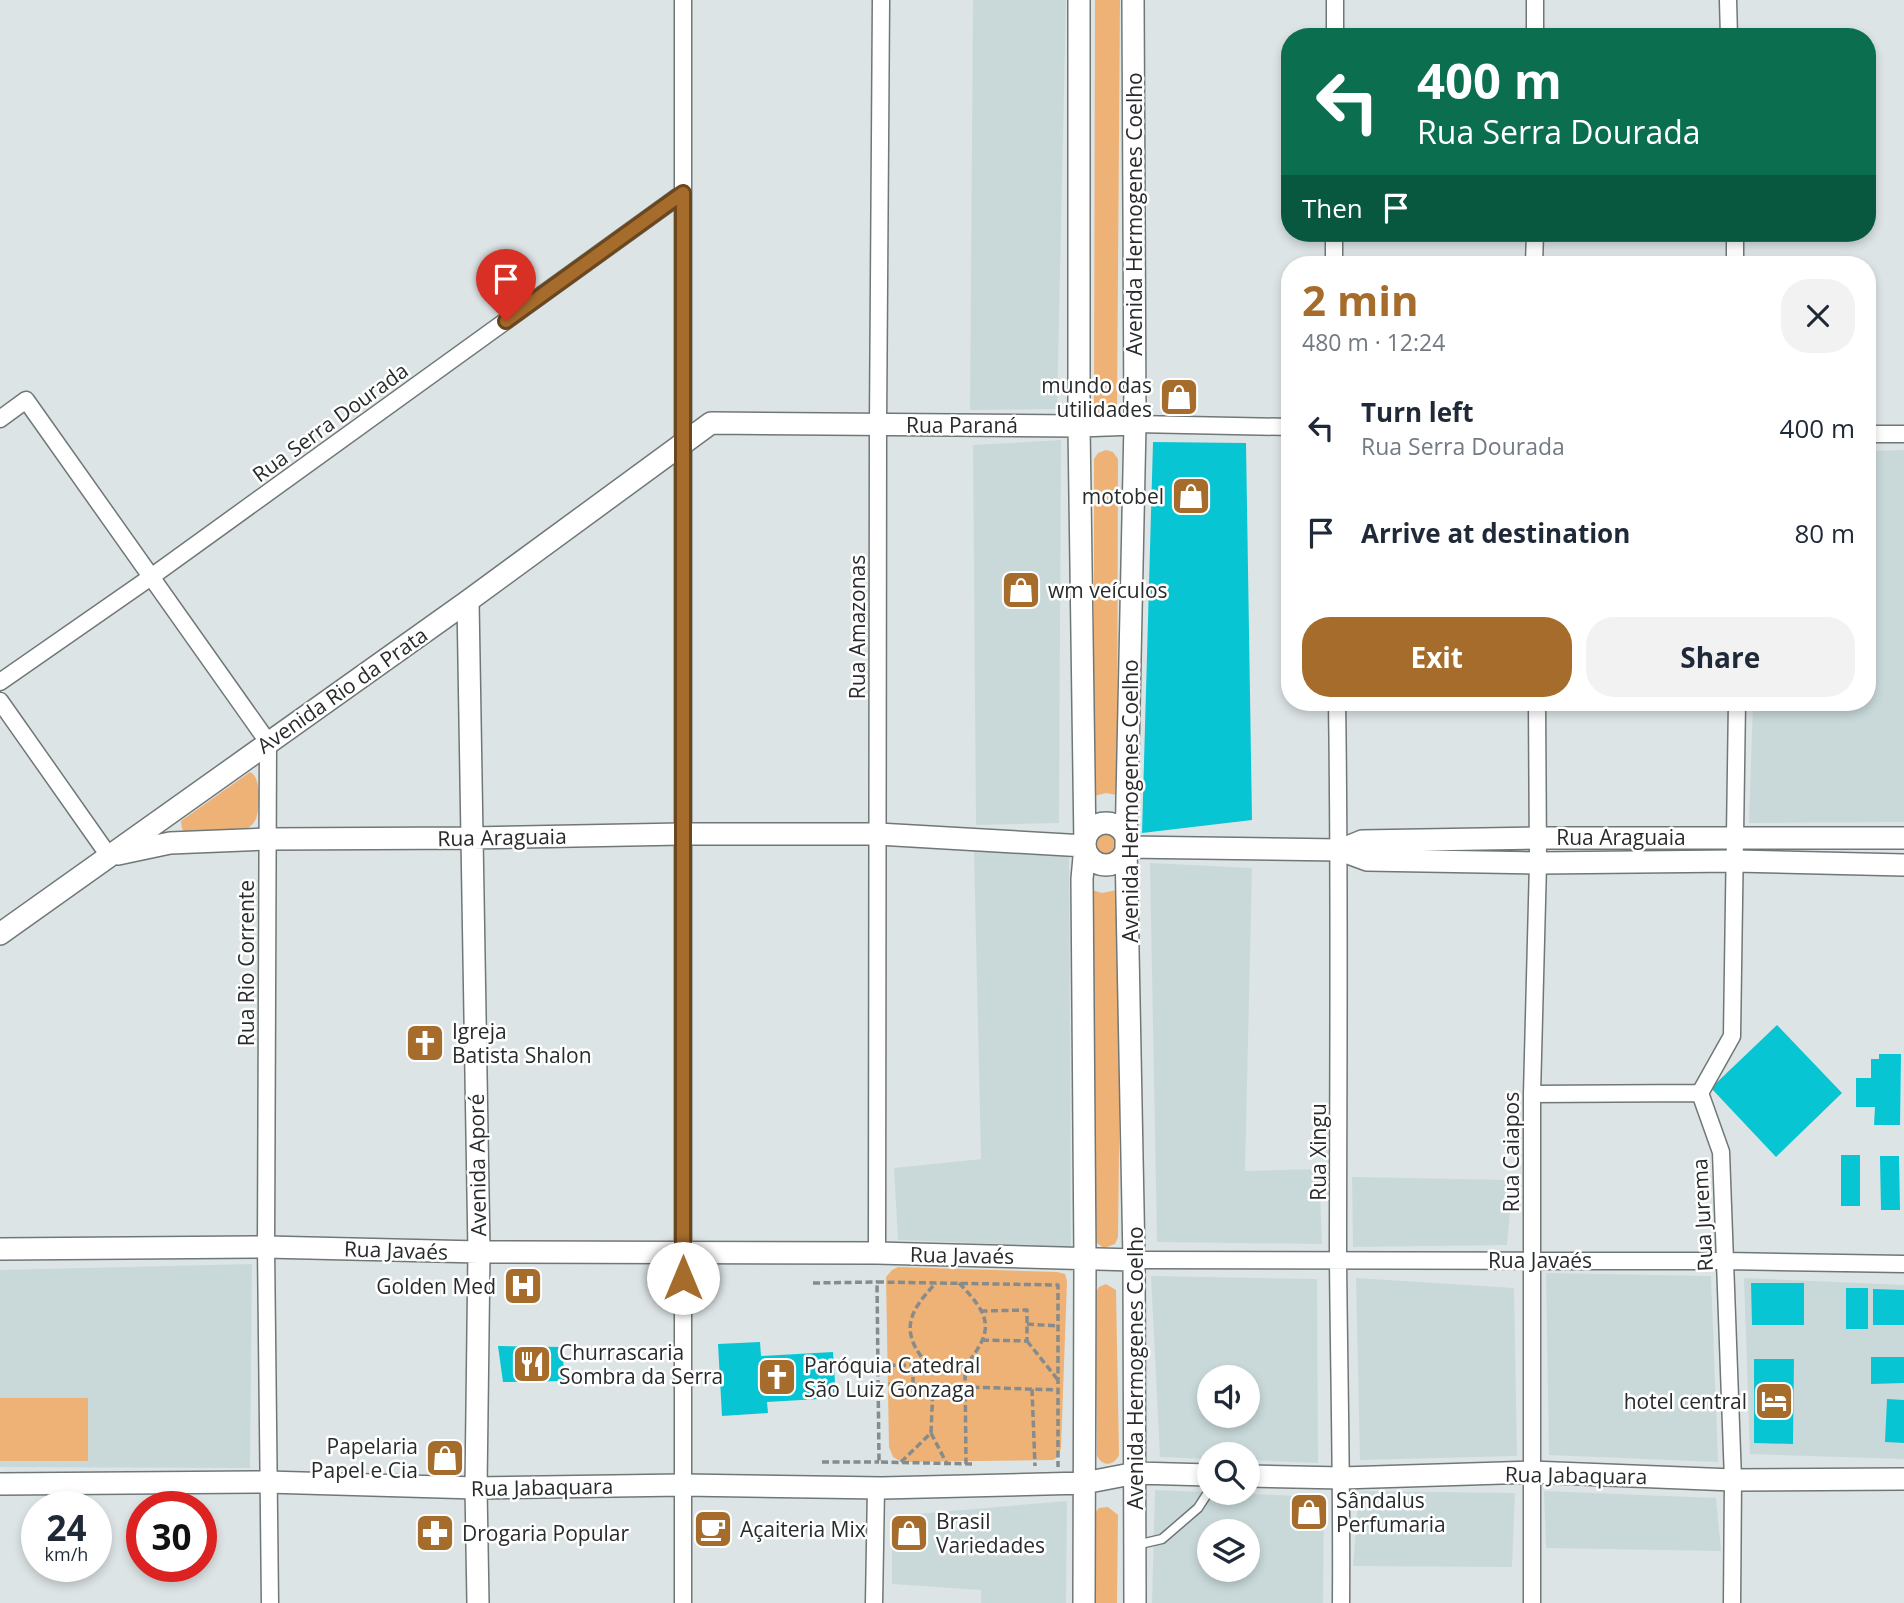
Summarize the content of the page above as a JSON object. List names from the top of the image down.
{
  "streets": {
    "main road": [
      "Avenida Hermogenes Coelho",
      "Rua Paraná",
      "Avenida Rio da Prata",
      "Rua Araguaia",
      "Avenida Aporé",
      "Rua Javaés",
      "Rua Jabaquara"
    ],
    "street": [
      "Rua Serra Dourada",
      "Rua Amazonas",
      "Rua Rio Corrente",
      "Rua Xingu",
      "Rua Caiapos",
      "Rua Jurema"
    ]
  },
  "crossings": [
    ["Avenida Hermogenes Coelho", "Rua Paraná"],
    ["Avenida Hermogenes Coelho", "Rua Araguaia"],
    ["Avenida Hermogenes Coelho", "Rua Javaés"],
    ["Avenida Hermogenes Coelho", "Rua Jabaquara"],
    ["Rua Paraná", "Rua Amazonas"],
    ["Rua Paraná", "Avenida Rio da Prata"],
    ["Rua Amazonas", "Rua Araguaia"],
    ["Rua Amazonas", "Rua Javaés"],
    ["Avenida Rio da Prata", "Rua Araguaia"],
    ["Avenida Rio da Prata", "Rua Rio Corrente"],
    ["Avenida Rio da Prata", "Avenida Aporé"],
    ["Rua Araguaia", "Rua Rio Corrente"],
    ["Rua Araguaia", "Rua Xingu"],
    ["Rua Araguaia", "Rua Caiapos"],
    ["Rua Araguaia", "Avenida Aporé"],
    ["Rua Rio Corrente", "Rua Javaés"],
    ["Rua Rio Corrente", "Rua Jabaquara"],
    ["Rua Xingu", "Rua Javaés"],
    ["Rua Xingu", "Rua Jabaquara"],
    ["Rua Caiapos", "Rua Javaés"],
    ["Rua Caiapos", "Rua Jabaquara"],
    ["Avenida Aporé", "Rua Javaés"],
    ["Avenida Aporé", "Rua Jabaquara"],
    ["Rua Jurema", "Rua Javaés"],
    ["Rua Jurema", "Rua Jabaquara"]
  ],
  "places": {
    "shop": [
      "mundo das utilidades",
      "motobel",
      "wm veículos",
      "Papelaria Papel e Cia",
      "Sândalus Perfumaria",
      "Brasil Variedades"
    ],
    "church": ["Igreja Batista Shalon", "Paróquia Catedral São Luiz Gonzaga"],
    "hospital": ["Golden Med"],
    "restaurant": ["Churrascaria Sombra da Serra"],
    "hotel": ["hotel central"],
    "cafe": ["Açaiteria Mix"],
    "pharmacy": ["Drogaria Popular"]
  },
  "page": {
    "turn": ["400 m", "Rua Serra Dourada"],
    "then": "Then",
    "heading": ["2 min", "480 m · 12:24"],
    "list": [
      {
        "name": "Turn left",
        "note": "Rua Serra Dourada",
        "value": "400 m"
      },
      {
        "name": "Arrive at destination",
        "value": "80 m"
      }
    ],
    "buttons": ["Exit", "Share"],
    "speed": "24 km/h",
    "limit": "30"
  }
}
